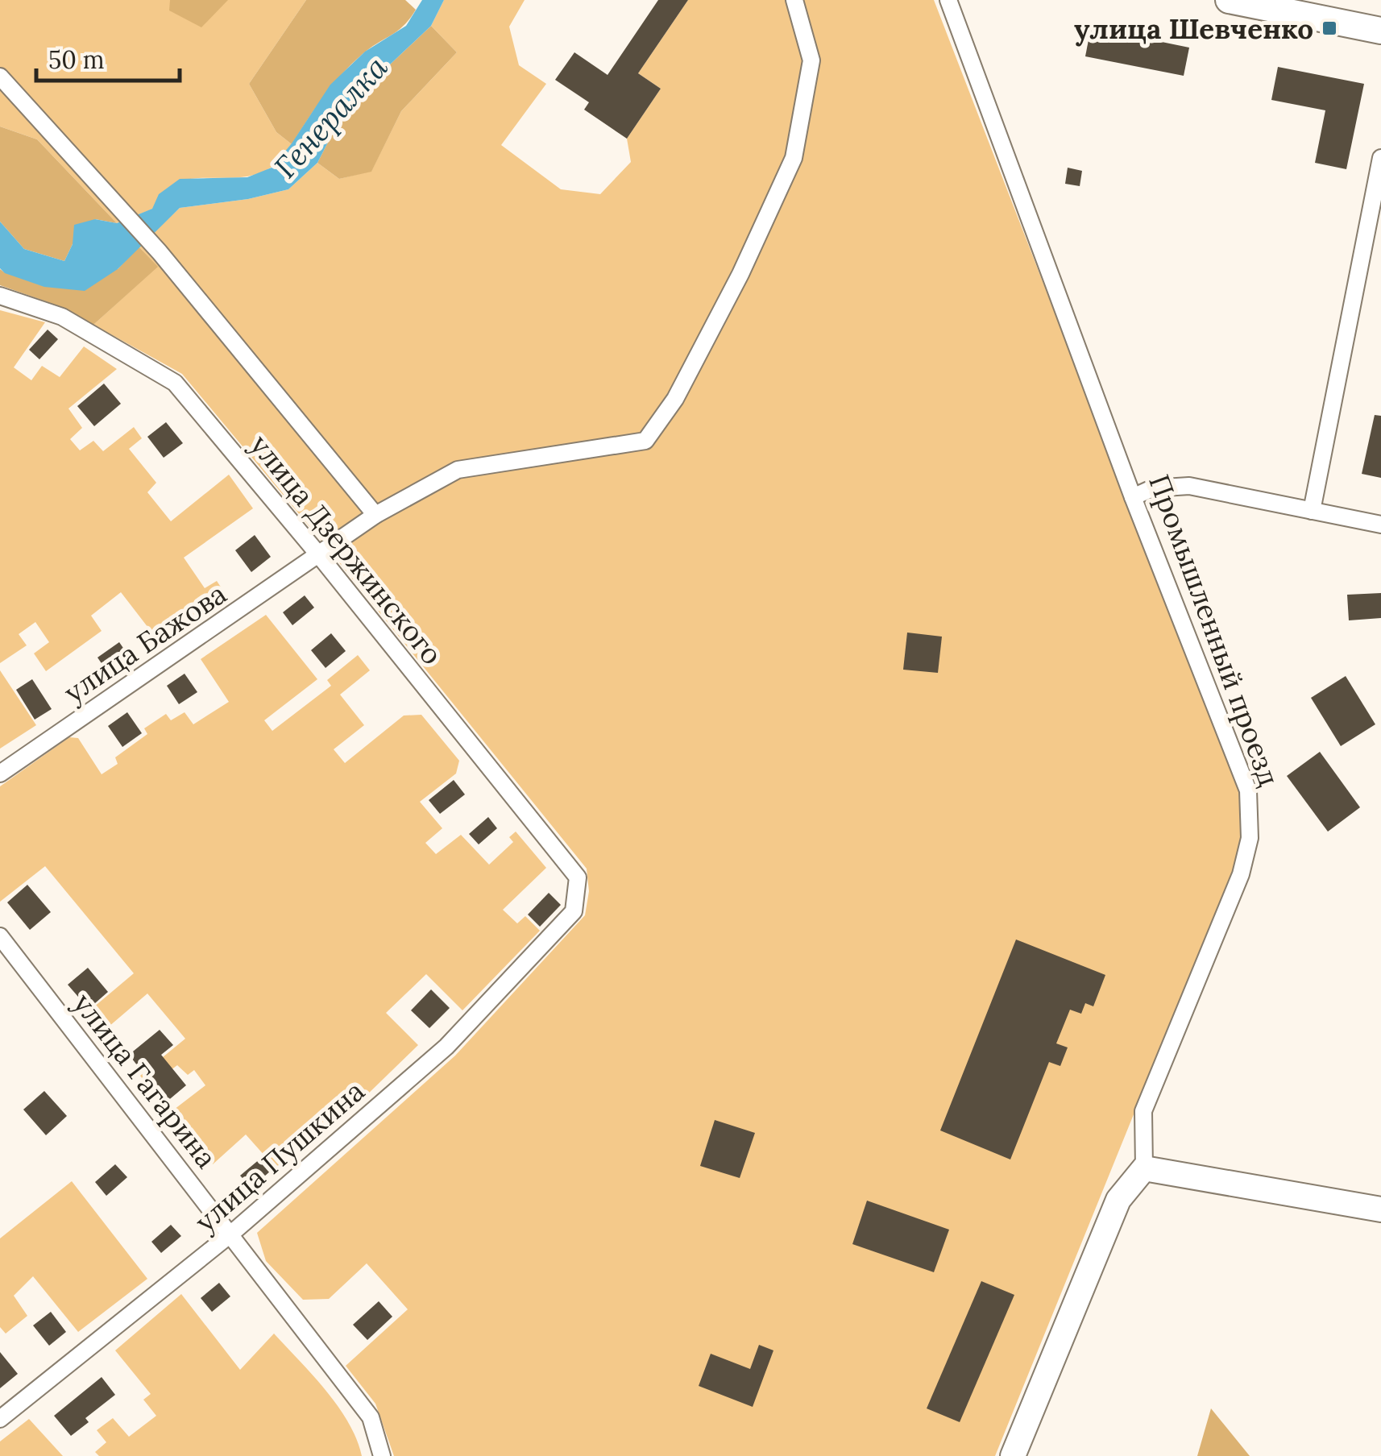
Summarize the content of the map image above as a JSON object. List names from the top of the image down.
{
  "streets": {
    "street": [
      "улица Дзержинского",
      "Промышленный проезд",
      "улица Бажова",
      "улица Гагарина",
      "улица Пушкина"
    ]
  },
  "crossings": [
    ["улица Дзержинского", "улица Бажова"],
    ["улица Дзержинского", "улица Пушкина"],
    ["улица Гагарина", "улица Пушкина"]
  ],
  "water": ["Генералка"],
  "places": {
    "transit": ["улица Шевченко"]
  },
  "scale_bar": "50 m"
}
